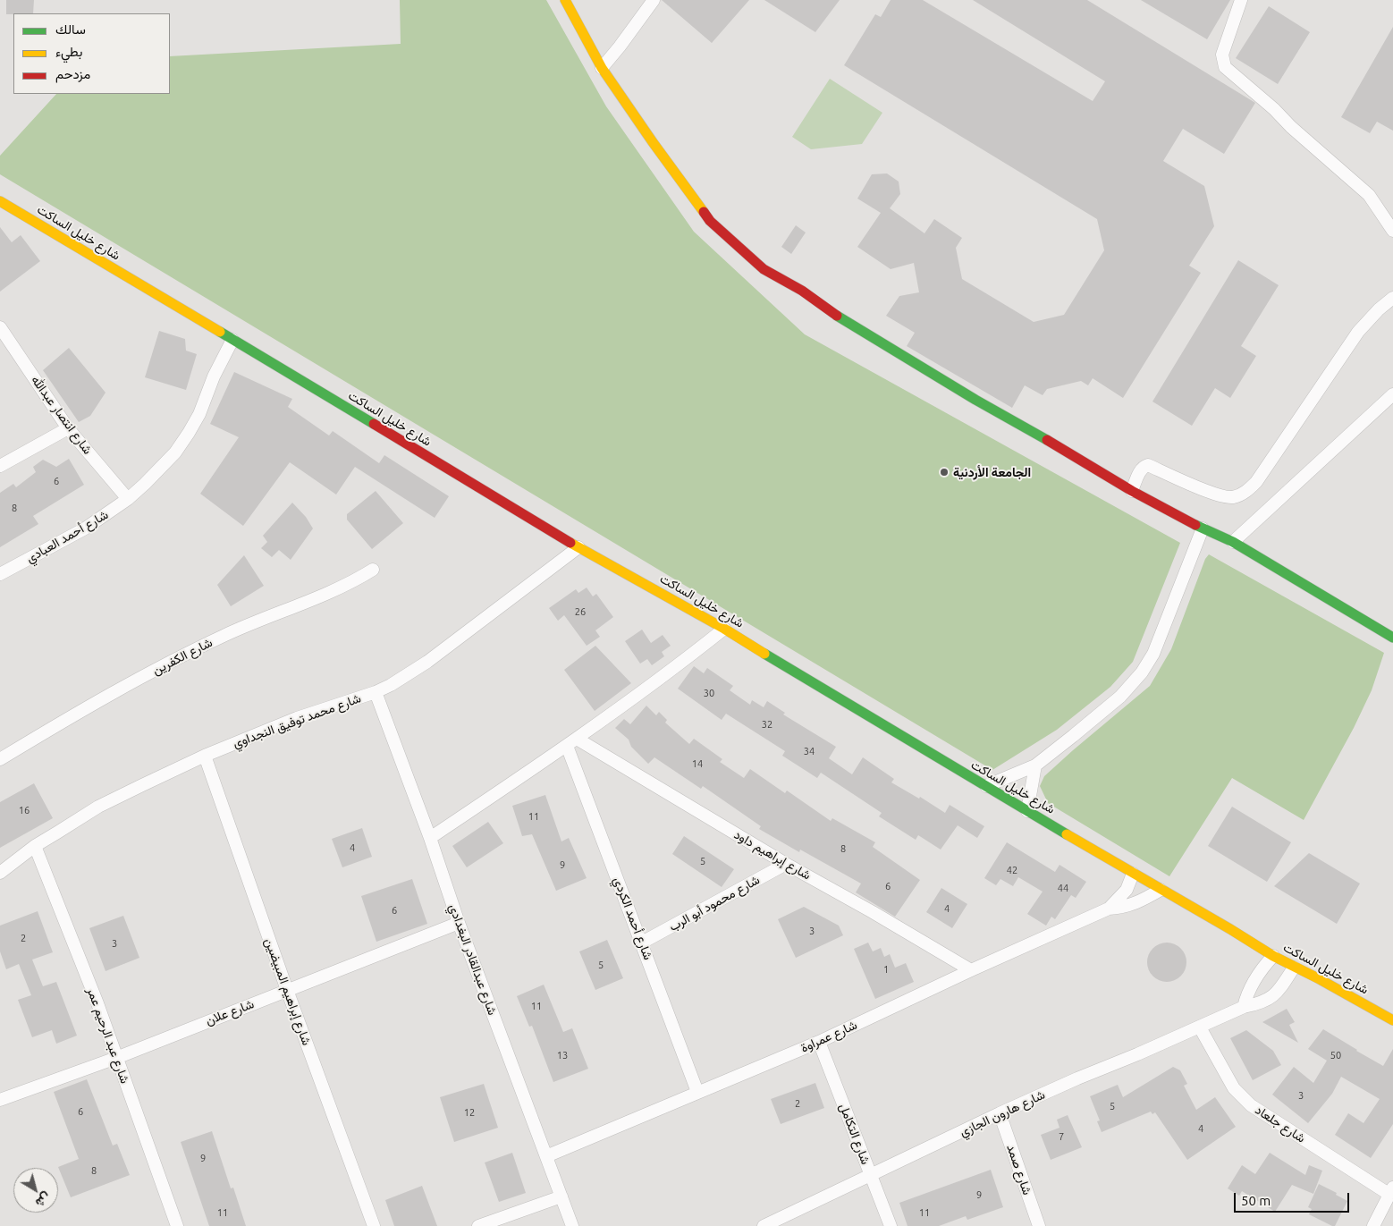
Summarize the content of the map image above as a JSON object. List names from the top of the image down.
{
  "streets": {
    "street": [
      "شارع خليل الساكت",
      "شارع انتصار عبدالله",
      "شارع أحمد العبادي",
      "شارع الكفرين",
      "شارع محمد توفيق النجداوي",
      "شارع إبراهيم داود",
      "شارع محمود أبو الرب",
      "شارع أحمد الكردي",
      "شارع عبدالقادر البغدادي",
      "شارع إبراهيم المبيضين",
      "شارع علان",
      "شارع عبد الرحيم عمر",
      "شارع عمراوة",
      "شارع هارون الجازي",
      "شارع جلعاد",
      "شارع التكامل",
      "شارع صمد"
    ]
  },
  "crossings": [
    ["شارع خليل الساكت", "شارع أحمد العبادي"],
    ["شارع خليل الساكت", "شارع محمد توفيق النجداوي"],
    ["شارع خليل الساكت", "شارع عمراوة"],
    ["شارع خليل الساكت", "شارع هارون الجازي"],
    ["شارع انتصار عبدالله", "شارع أحمد العبادي"],
    ["شارع محمد توفيق النجداوي", "شارع عبدالقادر البغدادي"],
    ["شارع محمد توفيق النجداوي", "شارع إبراهيم المبيضين"],
    ["شارع محمد توفيق النجداوي", "شارع عبد الرحيم عمر"],
    ["شارع إبراهيم داود", "شارع محمود أبو الرب"],
    ["شارع إبراهيم داود", "شارع أحمد الكردي"],
    ["شارع إبراهيم داود", "شارع عمراوة"],
    ["شارع محمود أبو الرب", "شارع أحمد الكردي"],
    ["شارع أحمد الكردي", "شارع عمراوة"],
    ["شارع عبدالقادر البغدادي", "شارع علان"],
    ["شارع عبدالقادر البغدادي", "شارع عمراوة"],
    ["شارع إبراهيم المبيضين", "شارع علان"],
    ["شارع علان", "شارع عبد الرحيم عمر"],
    ["شارع عمراوة", "شارع التكامل"],
    ["شارع هارون الجازي", "شارع جلعاد"],
    ["شارع هارون الجازي", "شارع التكامل"],
    ["شارع هارون الجازي", "شارع صمد"]
  ],
  "places": ["الجامعة الأردنية"],
  "house_numbers": [
    "6",
    "8",
    "26",
    "30",
    "32",
    "34",
    "14",
    "16",
    "11",
    "4",
    "8",
    "5",
    "9",
    "42",
    "6",
    "44",
    "4",
    "6",
    "3",
    "2",
    "3",
    "5",
    "1",
    "11",
    "13",
    "50",
    "3",
    "2",
    "5",
    "6",
    "12",
    "4",
    "7",
    "9",
    "8",
    "9",
    "11",
    "11"
  ],
  "legend": ["سالك", "بطيء", "مزدحم"],
  "scale_bar": "50 m",
  "north": "bottom right"
}
